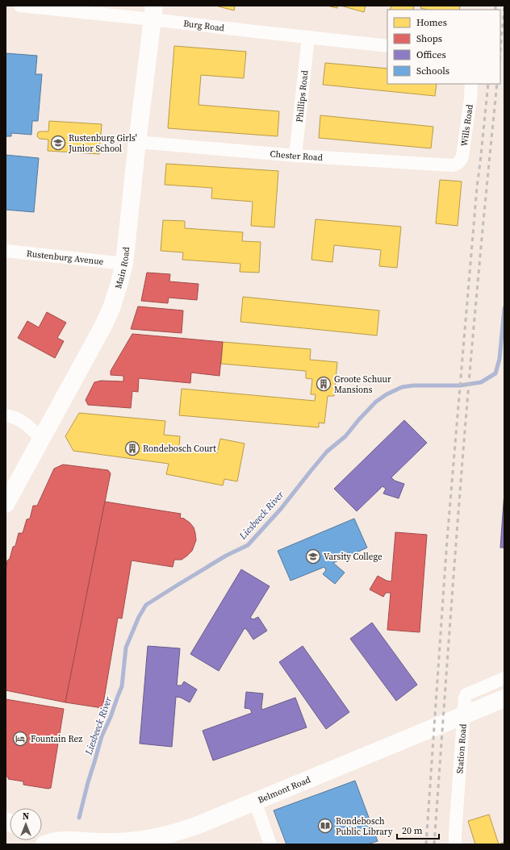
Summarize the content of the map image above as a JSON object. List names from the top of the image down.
{
  "streets": {
    "main road": ["Main Road", "Belmont Road"],
    "street": [
      "Burg Road",
      "Phillips Road",
      "Wills Road",
      "Chester Road",
      "Rustenburg Avenue",
      "Station Road"
    ]
  },
  "crossings": [
    ["Burg Road", "Phillips Road"],
    ["Burg Road", "Main Road"],
    ["Phillips Road", "Chester Road"],
    ["Wills Road", "Chester Road"],
    ["Chester Road", "Main Road"],
    ["Rustenburg Avenue", "Main Road"]
  ],
  "water": ["Liesbeeck River"],
  "places": {
    "school or university": ["Rustenburg Girls' Junior School", "Varsity College"],
    "building": ["Groote Schuur Mansions", "Rondebosch Court"],
    "hotel": ["Fountain Rez"],
    "library": ["Rondebosch Public Library"]
  },
  "legend": [
    "Homes",
    "Shops",
    "Offices",
    "Schools"
  ],
  "scale_bar": "20 m",
  "north": "top"
}
